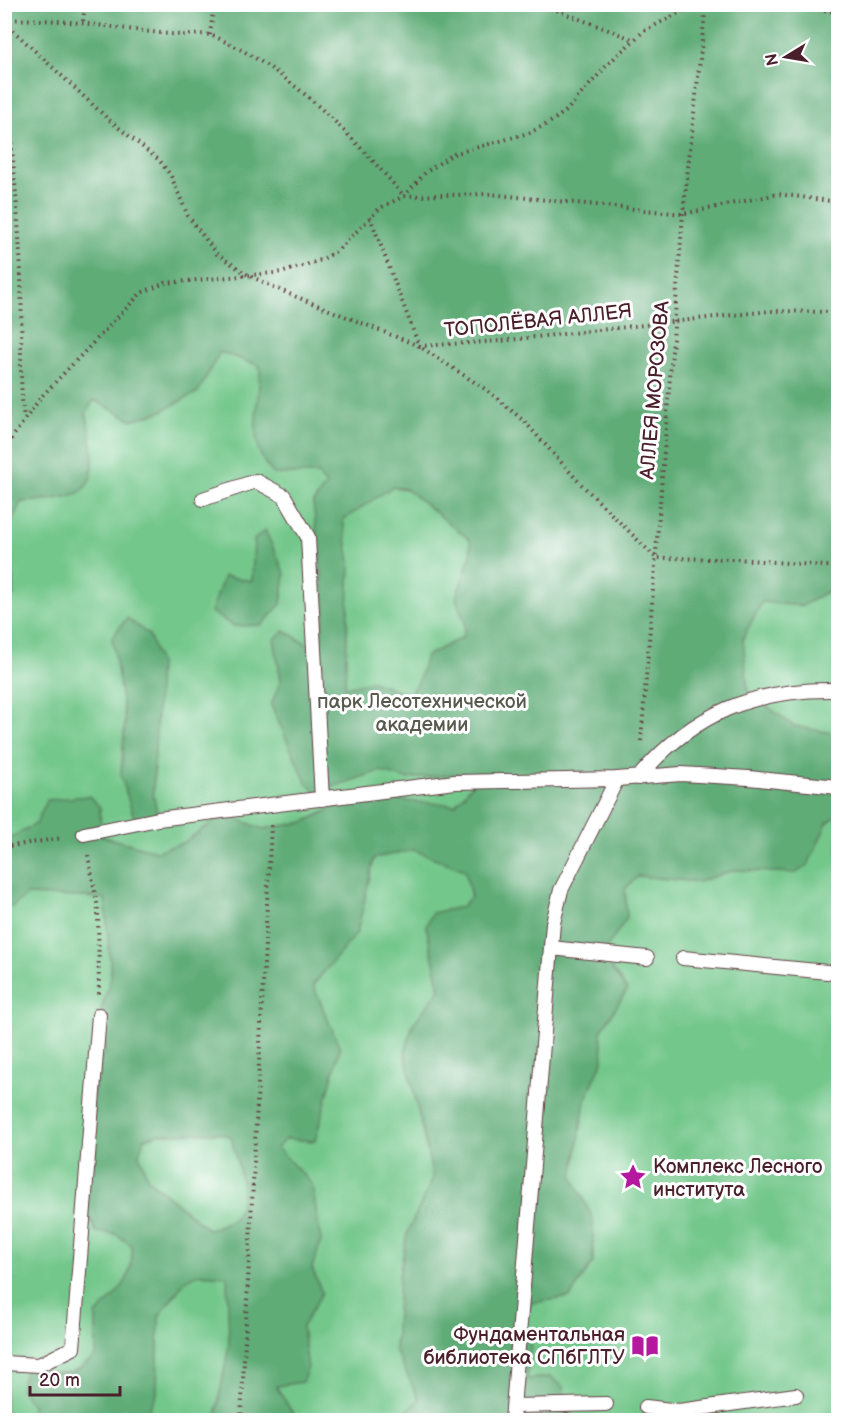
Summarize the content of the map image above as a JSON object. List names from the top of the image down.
{
  "streets": {
    "path": ["ТОПОЛЁВАЯ АЛЛЕЯ", "АЛЛЕЯ МОРОЗОВА"]
  },
  "crossings": [
    ["ТОПОЛЁВАЯ АЛЛЕЯ", "АЛЛЕЯ МОРОЗОВА"]
  ],
  "parks": ["парк Лесотехнической академии"],
  "places": {
    "place": ["Комплекс Лесного института"],
    "library": ["Фундаментальная библиотека СПбГЛТУ"]
  },
  "scale_bar": "20 m",
  "north": "left"
}
